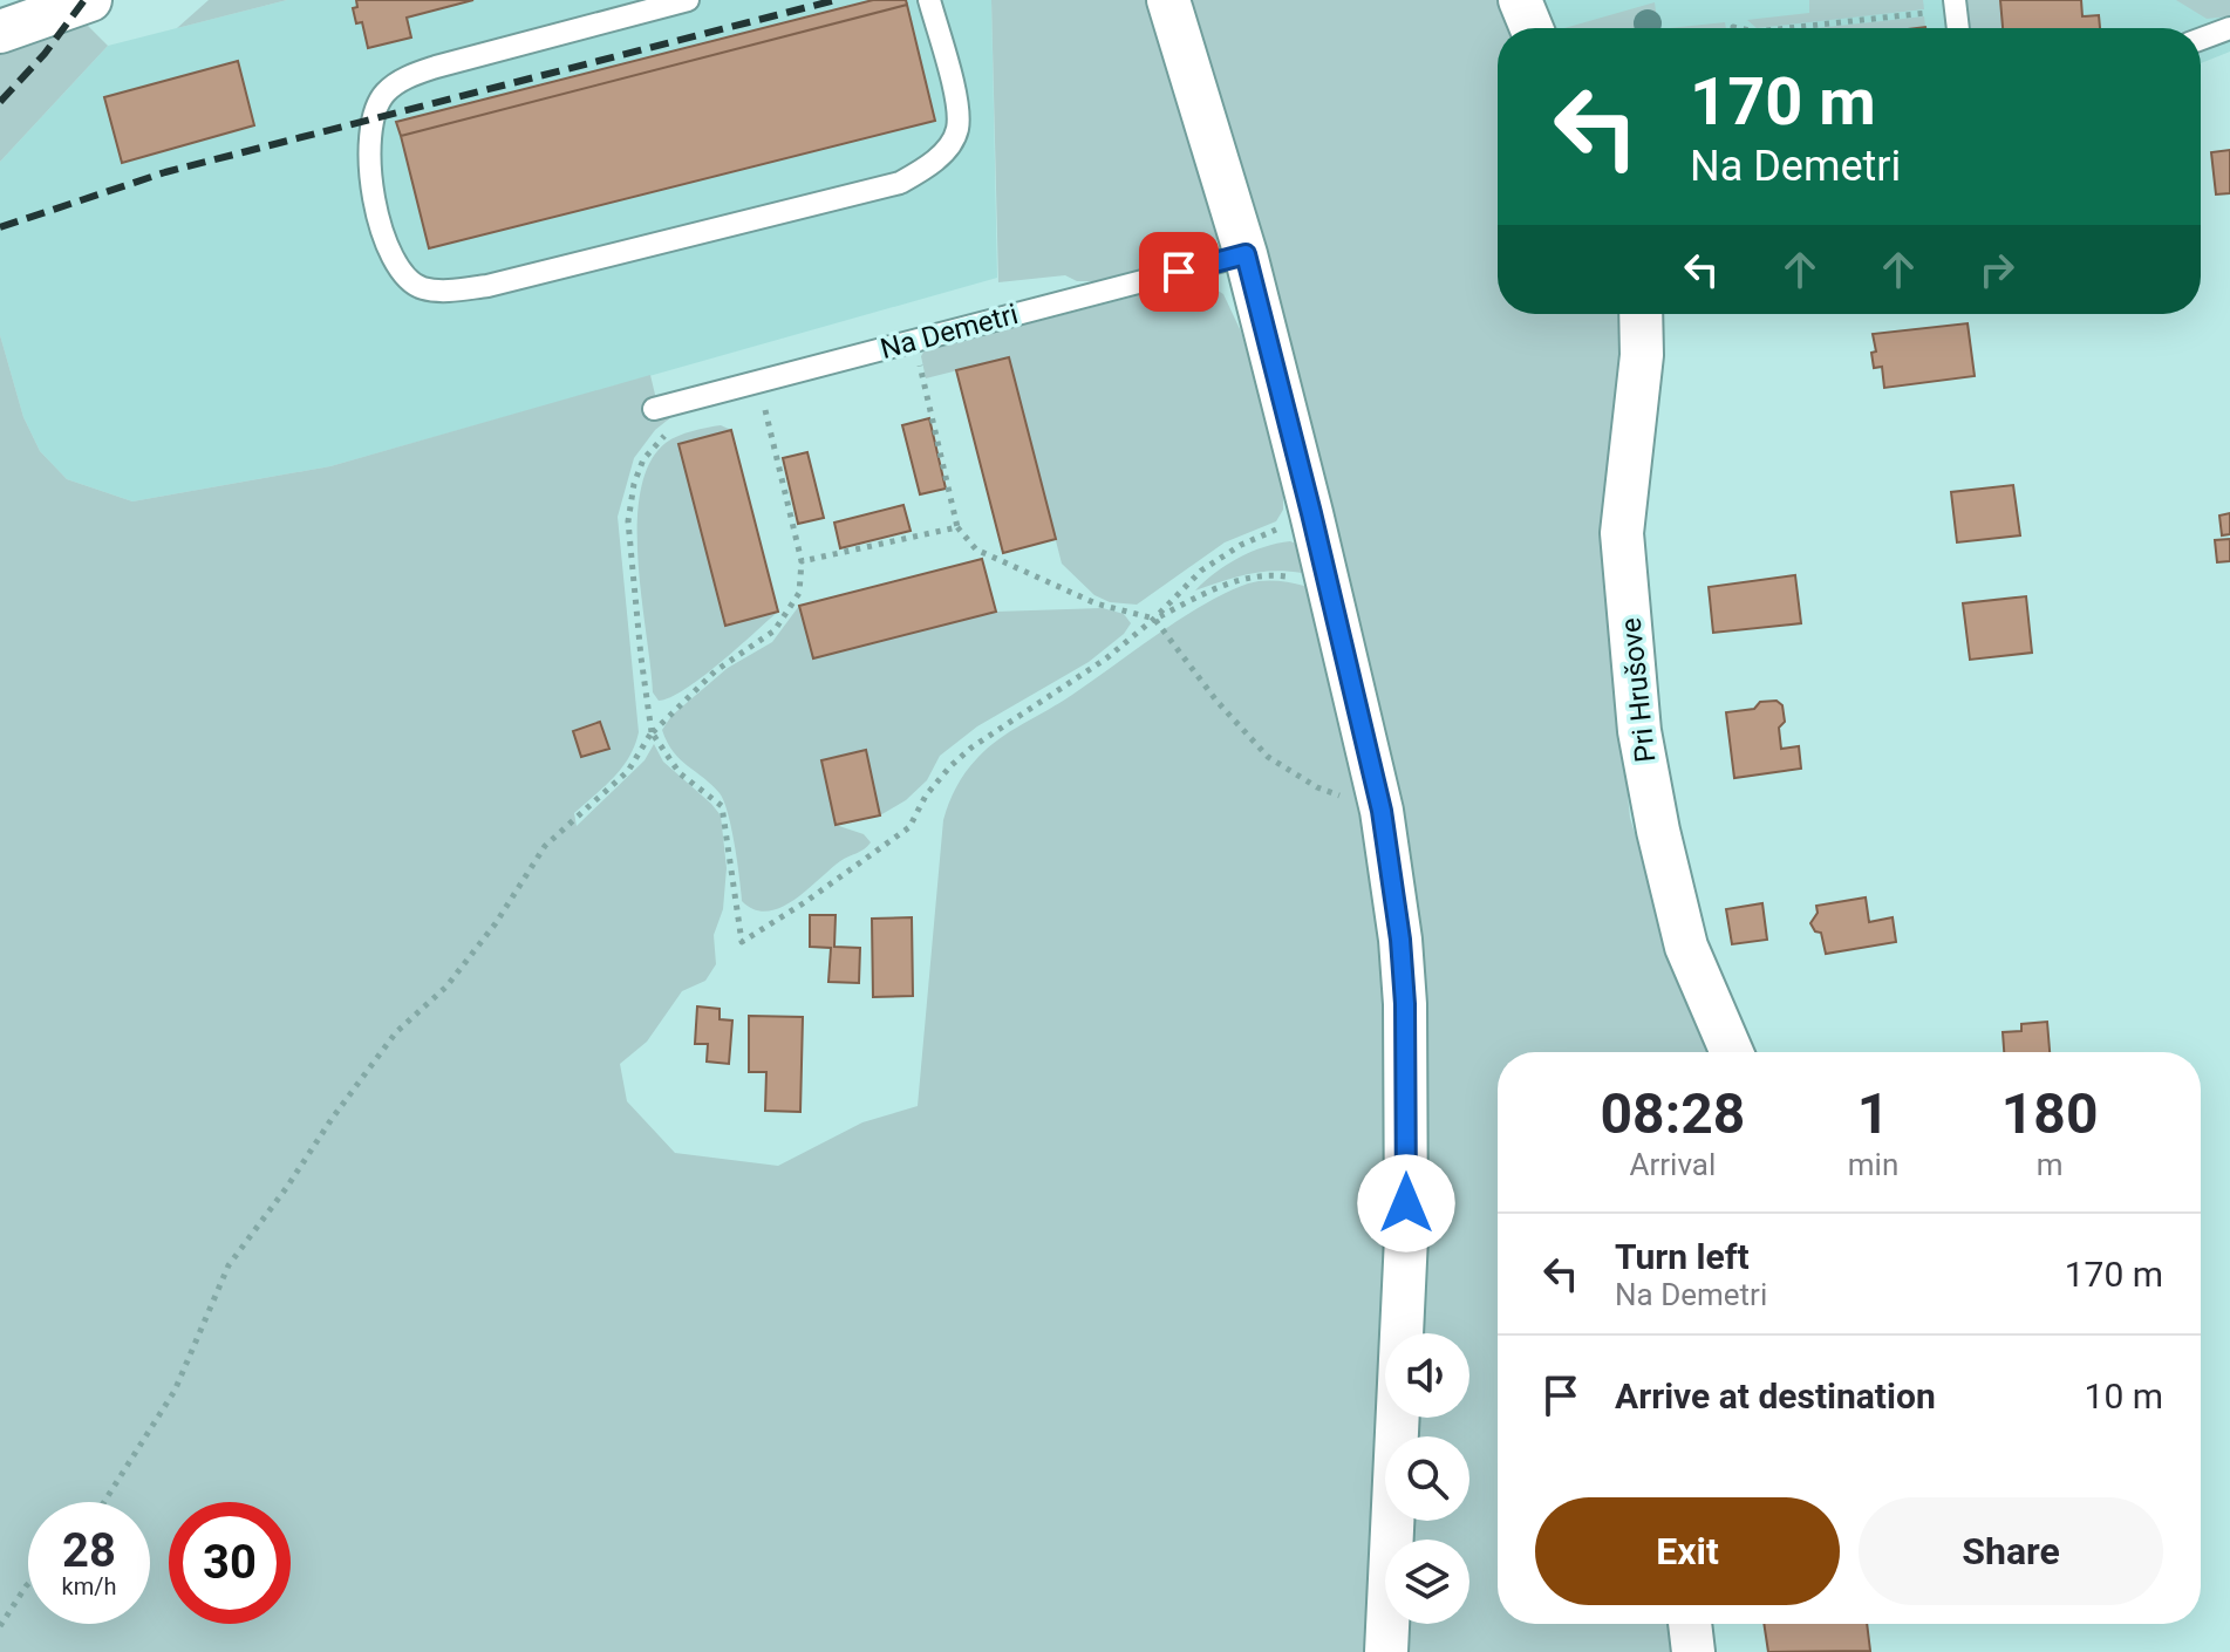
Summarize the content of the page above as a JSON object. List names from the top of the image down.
{
  "streets": {
    "street": ["Pri Hrušove"],
    "lane": ["Na Demetri"]
  },
  "page": {
    "turn": ["170 m", "Na Demetri"],
    "eta": [
      "08:28",
      "Arrival",
      "1",
      "min",
      "180",
      "m"
    ],
    "list": [
      {
        "name": "Turn left",
        "note": "Na Demetri",
        "value": "170 m"
      },
      {
        "name": "Arrive at destination",
        "value": "10 m"
      }
    ],
    "buttons": ["Exit", "Share"],
    "speed": "28 km/h",
    "limit": "30"
  }
}
